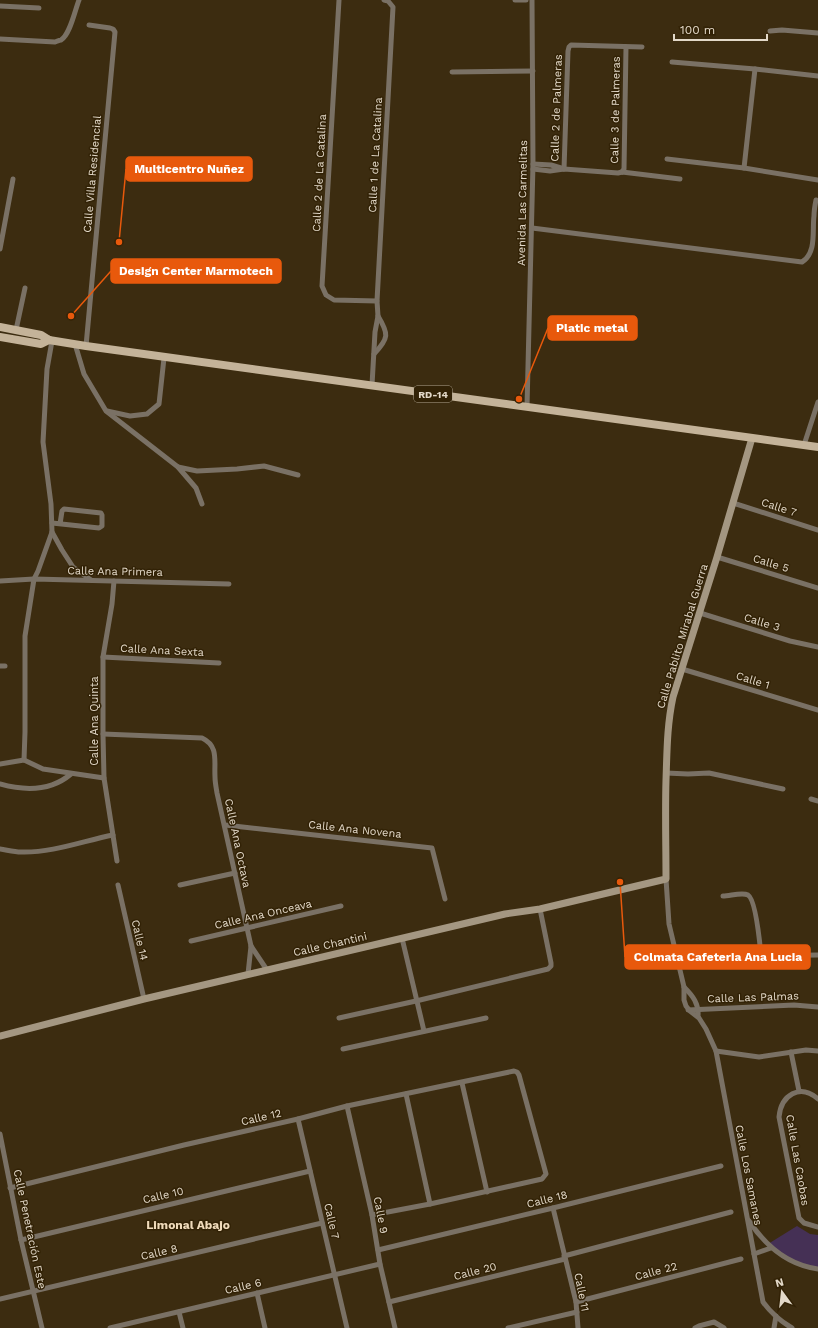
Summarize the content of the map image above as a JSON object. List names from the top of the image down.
{
  "streets": {
    "main road": ["RD-14"],
    "street": [
      "Calle 2 de Palmeras",
      "Calle 3 de Palmeras",
      "Calle 1 de La Catalina",
      "Calle 2 de La Catalina",
      "Calle Villa Residencial",
      "Avenida Las Carmelitas",
      "Calle 7",
      "Calle 5",
      "Calle Ana Primera",
      "Calle 3",
      "Calle Pablito Mirabal Guerra",
      "Calle Ana Sexta",
      "Calle 1",
      "Calle Ana Quinta",
      "Calle Ana Novena",
      "Calle Ana Octava",
      "Calle Ana Onceava",
      "Calle 14",
      "Calle Chantini",
      "Calle Las Palmas",
      "Calle 12",
      "Calle Las Caobas",
      "Calle Los Samanes",
      "Calle 10",
      "Calle 18",
      "Calle 9",
      "Calle Penetración Este",
      "Calle 8",
      "Calle 20",
      "Calle 22",
      "Calle 6",
      "Calle 11"
    ]
  },
  "crossings": [
    ["Calle 2 de Palmeras", "Calle 3 de Palmeras"],
    ["Calle 1 de La Catalina", "Calle 2 de La Catalina"],
    ["Calle Villa Residencial", "RD-14"],
    ["Avenida Las Carmelitas", "RD-14"],
    ["RD-14", "Calle Pablito Mirabal Guerra"],
    ["Calle 7", "Calle Pablito Mirabal Guerra"],
    ["Calle 7", "Calle 12"],
    ["Calle 7", "Calle 10"],
    ["Calle 7", "Calle 8"],
    ["Calle 7", "Calle 6"],
    ["Calle 5", "Calle Pablito Mirabal Guerra"],
    ["Calle Ana Primera", "Calle Ana Quinta"],
    ["Calle 3", "Calle Pablito Mirabal Guerra"],
    ["Calle Pablito Mirabal Guerra", "Calle 1"],
    ["Calle Pablito Mirabal Guerra", "Calle Chantini"],
    ["Calle Ana Sexta", "Calle Ana Quinta"],
    ["Calle Ana Quinta", "Calle Ana Octava"],
    ["Calle Ana Novena", "Calle Ana Octava"],
    ["Calle Ana Octava", "Calle Ana Onceava"],
    ["Calle Ana Octava", "Calle Chantini"],
    ["Calle 14", "Calle Chantini"],
    ["Calle Las Palmas", "Calle Los Samanes"],
    ["Calle 12", "Calle 9"],
    ["Calle 12", "Calle Penetración Este"],
    ["Calle 10", "Calle Penetración Este"],
    ["Calle 18", "Calle 9"],
    ["Calle 18", "Calle 11"],
    ["Calle 9", "Calle 20"],
    ["Calle 9", "Calle 6"],
    ["Calle Penetración Este", "Calle 8"],
    ["Calle 20", "Calle 11"],
    ["Calle 22", "Calle 11"]
  ],
  "districts": ["Limonal Abajo"],
  "places": [
    "Multicentro Nuñez",
    "Design Center Marmotech",
    "Platic metal",
    "Colmata Cafeteria Ana Lucia"
  ],
  "scale_bar": "100 m",
  "north": "top"
}
